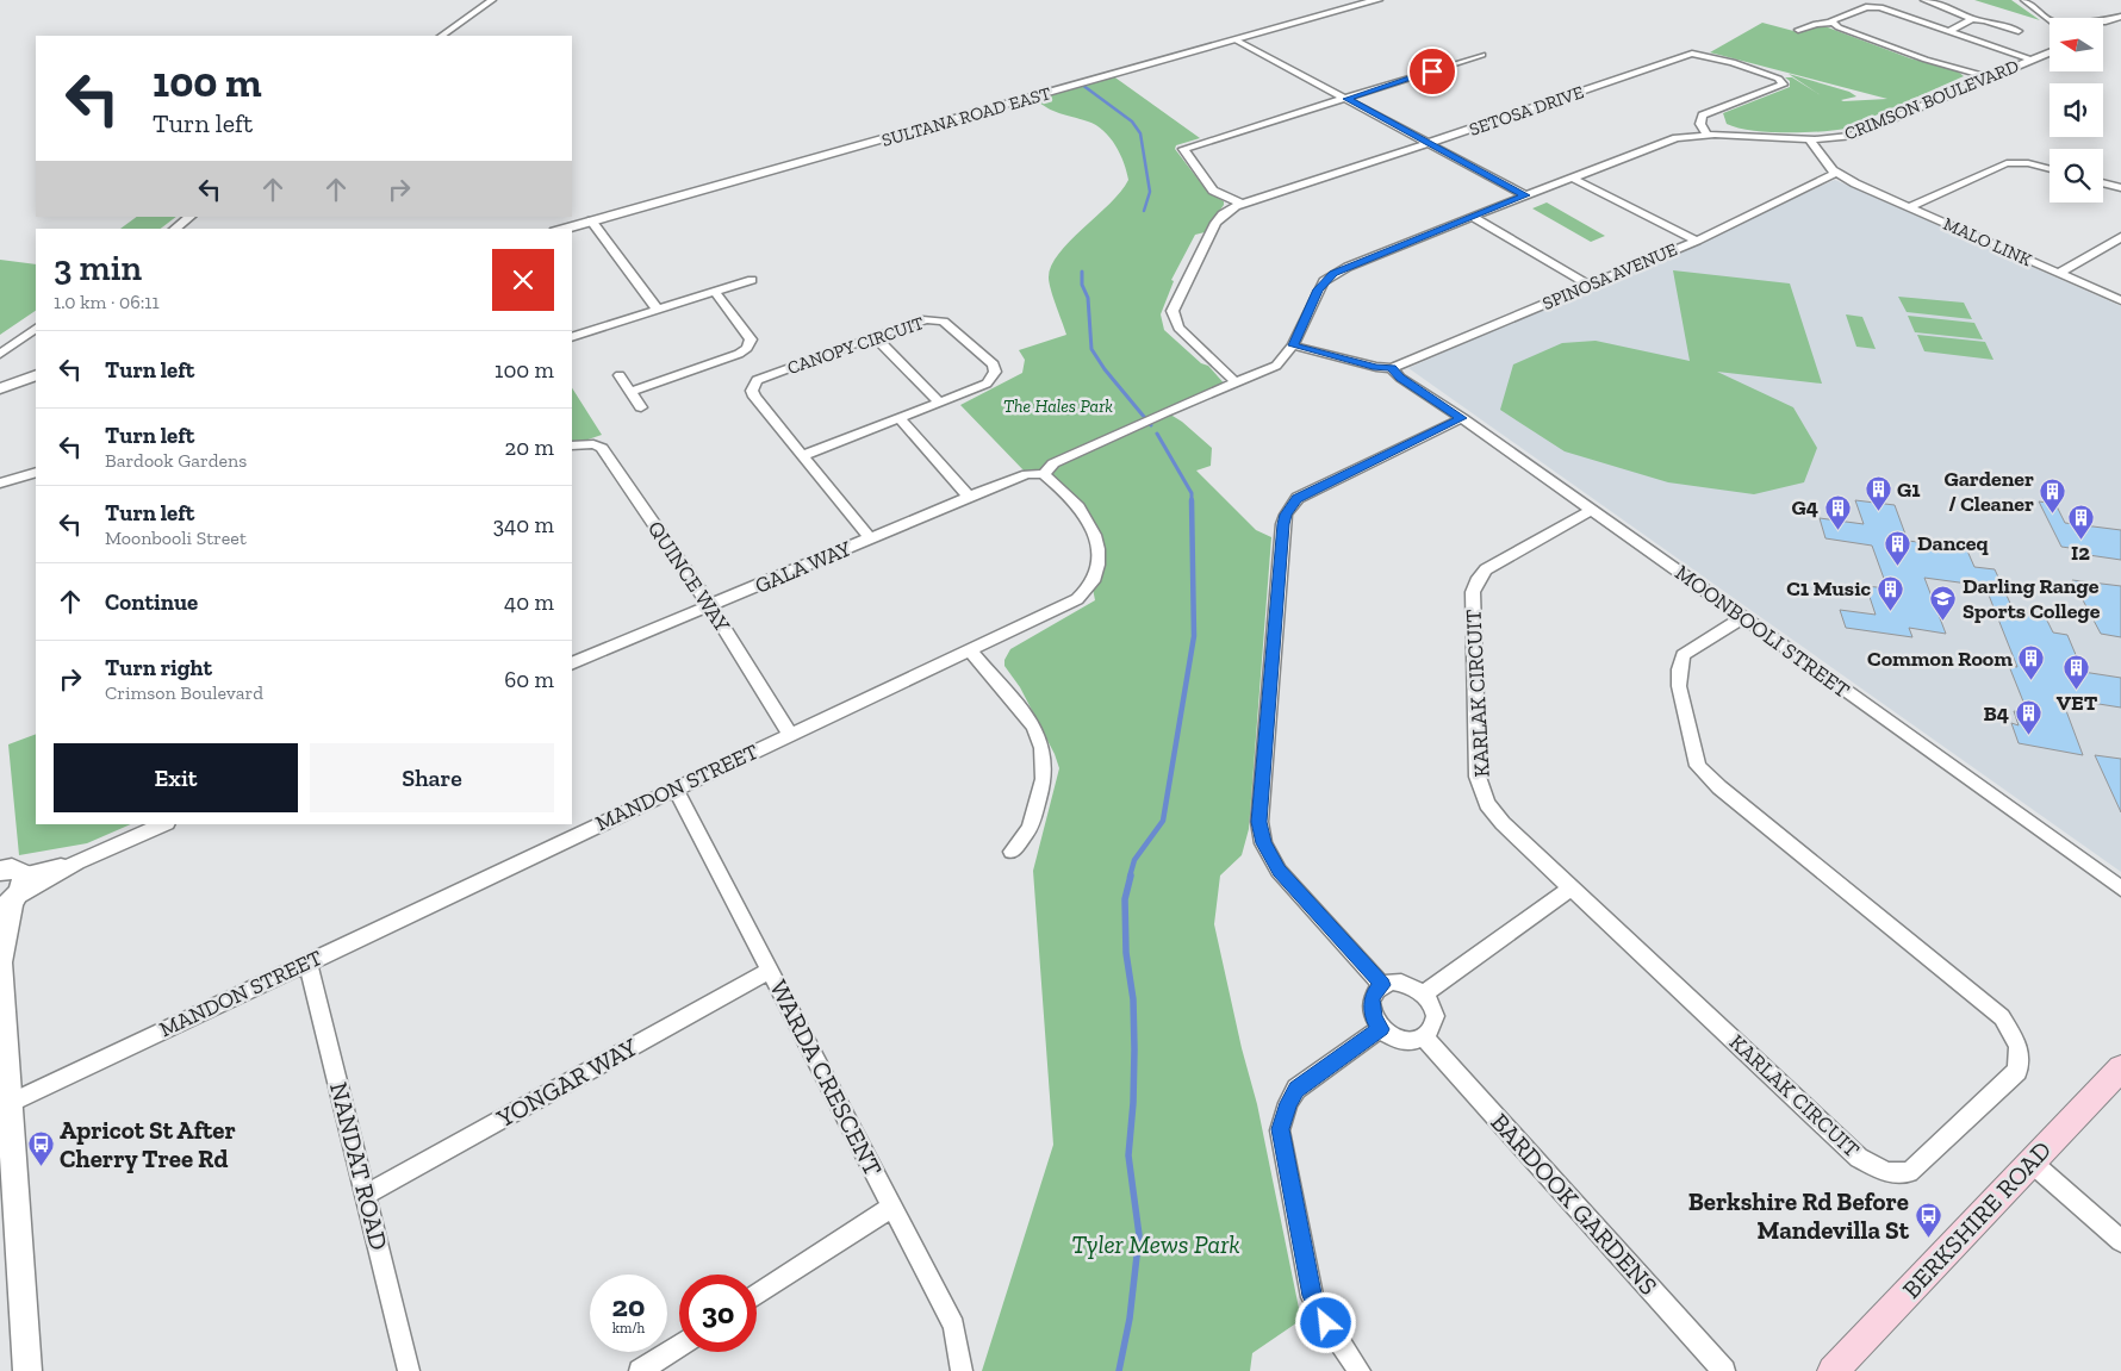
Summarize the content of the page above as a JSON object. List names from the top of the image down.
{
  "streets": {
    "main road": ["BERKSHIRE ROAD"],
    "street": [
      "CRIMSON BOULEVARD",
      "SETOSA DRIVE",
      "SULTANA ROAD EAST",
      "MALO LINK",
      "SPINOSA AVENUE",
      "CANOPY CIRCUIT",
      "GALA WAY",
      "QUINCE WAY",
      "MOONBOOLI STREET",
      "KARLAK CIRCUIT",
      "MANDON STREET",
      "WARDA CRESCENT",
      "YONGAR WAY",
      "NANDAT ROAD",
      "BARDOOK GARDENS"
    ]
  },
  "crossings": [
    ["CRIMSON BOULEVARD", "SETOSA DRIVE"],
    ["SETOSA DRIVE", "GALA WAY"],
    ["MALO LINK", "SPINOSA AVENUE"],
    ["SPINOSA AVENUE", "MOONBOOLI STREET"],
    ["CANOPY CIRCUIT", "GALA WAY"],
    ["GALA WAY", "QUINCE WAY"],
    ["GALA WAY", "MANDON STREET"],
    ["QUINCE WAY", "MANDON STREET"],
    ["MOONBOOLI STREET", "KARLAK CIRCUIT"],
    ["MANDON STREET", "WARDA CRESCENT"],
    ["MANDON STREET", "NANDAT ROAD"],
    ["WARDA CRESCENT", "YONGAR WAY"],
    ["YONGAR WAY", "NANDAT ROAD"]
  ],
  "parks": ["The Hales Park", "Tyler Mews Park"],
  "places": {
    "building": [
      "G1",
      "Gardener / Cleaner",
      "G4",
      "I2",
      "Danceq",
      "C1 Music",
      "Common Room",
      "VET",
      "B4"
    ],
    "school or university": ["Darling Range Sports College"],
    "bus stop": ["Apricot St After Cherry Tree Rd", "Berkshire Rd Before Mandevilla St"]
  },
  "north": "left",
  "page": {
    "turn": ["100 m", "Turn left"],
    "heading": ["3 min", "1.0 km · 06:11"],
    "list": [
      {
        "name": "Turn left",
        "value": "100 m"
      },
      {
        "name": "Turn left",
        "note": "Bardook Gardens",
        "value": "20 m"
      },
      {
        "name": "Turn left",
        "note": "Moonbooli Street",
        "value": "340 m"
      },
      {
        "name": "Continue",
        "value": "40 m"
      },
      {
        "name": "Turn right",
        "note": "Crimson Boulevard",
        "value": "60 m"
      }
    ],
    "buttons": ["Exit", "Share"],
    "speed": "20 km/h",
    "limit": "30"
  }
}
